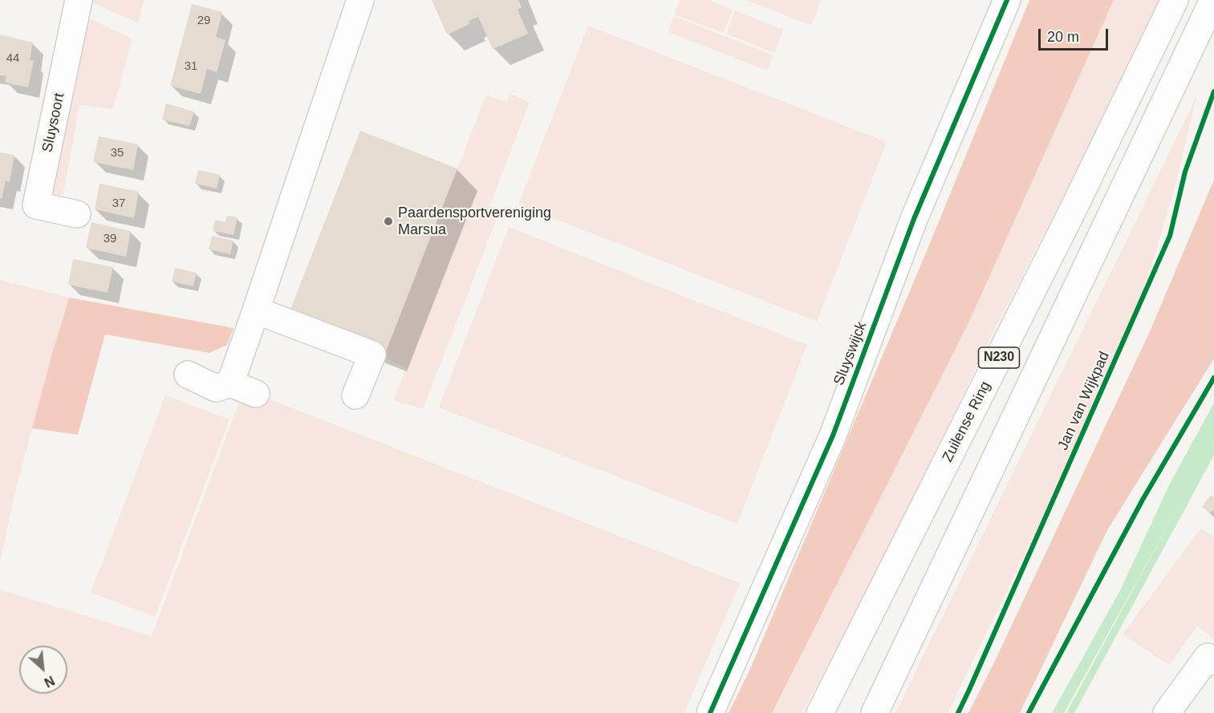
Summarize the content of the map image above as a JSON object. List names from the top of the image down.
{
  "streets": {
    "main road": [
      "Sluysoort",
      "Sluyswijck",
      "N230",
      "Zuilense Ring"
    ],
    "cycle path": ["Jan van Wijkpad"]
  },
  "places": ["Paardensportvereniging Marsua"],
  "house_numbers": [
    "29",
    "44",
    "31",
    "35",
    "37",
    "39"
  ],
  "scale_bar": "20 m",
  "north": "bottom right"
}
